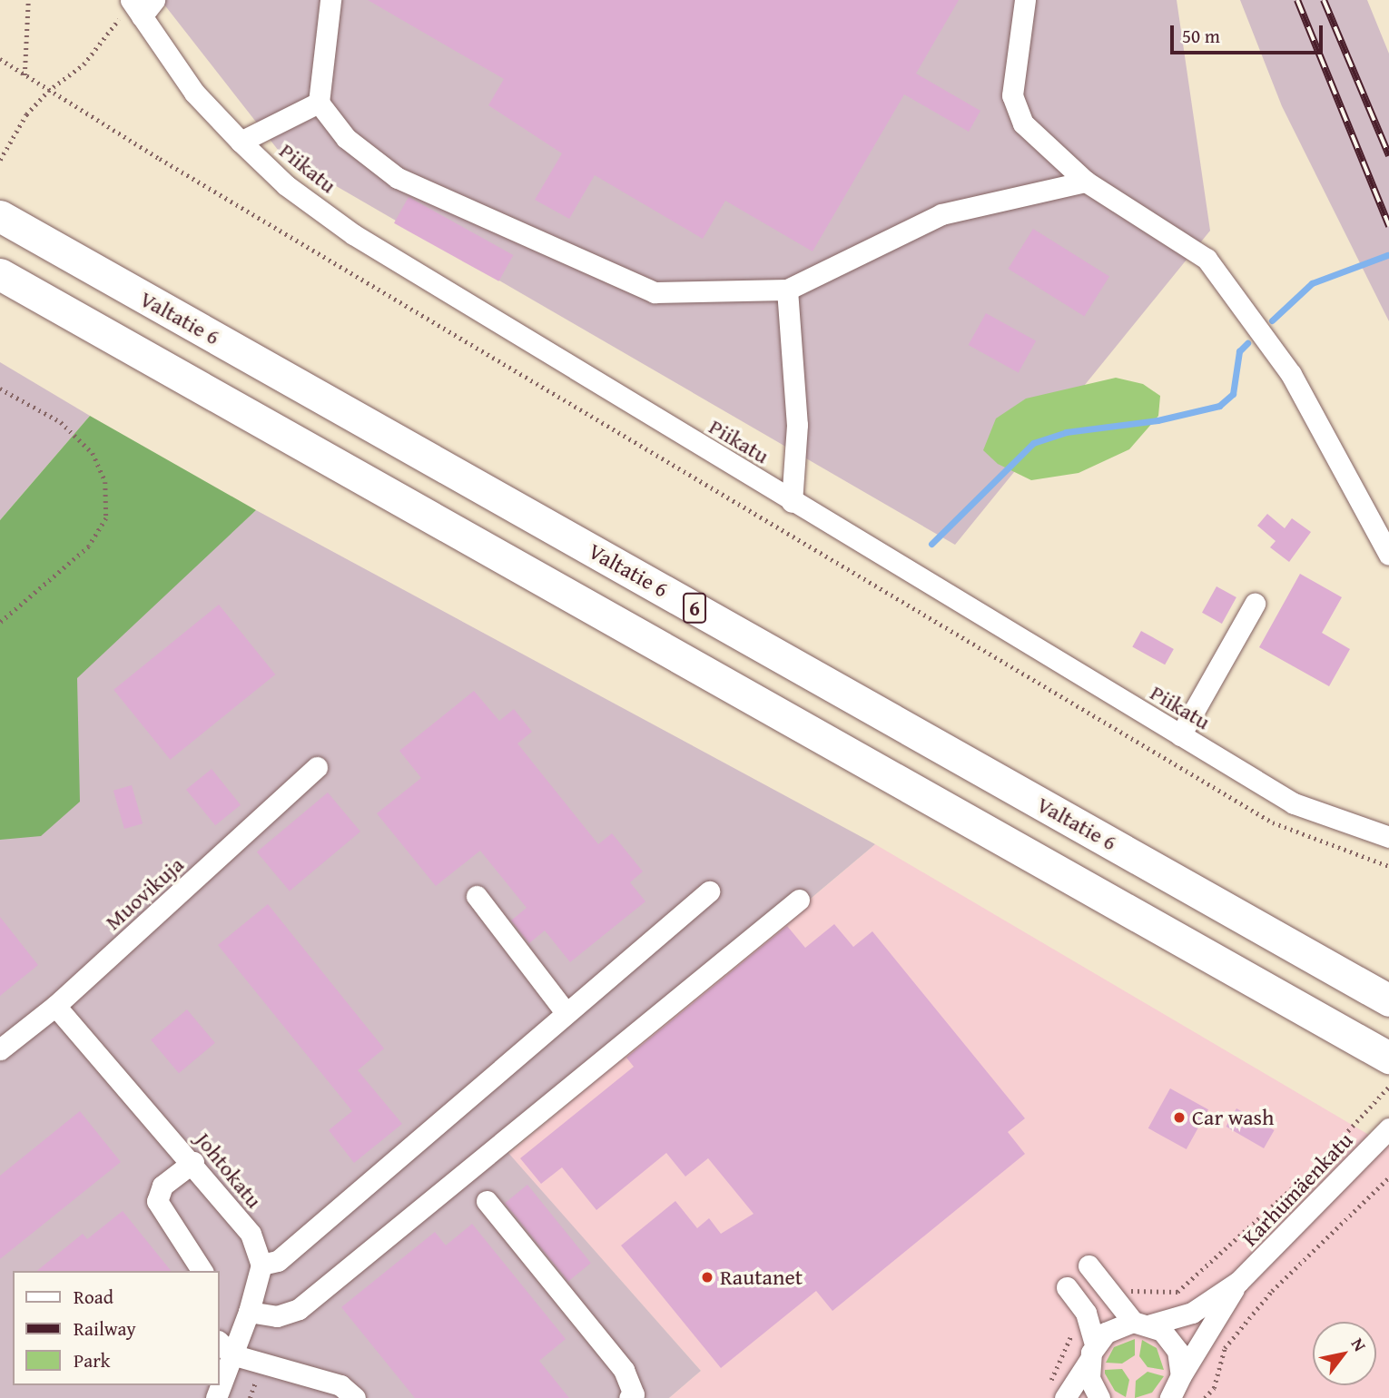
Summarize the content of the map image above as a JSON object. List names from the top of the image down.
{
  "streets": {
    "highway": ["Valtatie 6", "6"],
    "street": [
      "Piikatu",
      "Muovikuja",
      "Johtokatu",
      "Karhumäenkatu"
    ]
  },
  "crossings": [
    ["Muovikuja", "Johtokatu"]
  ],
  "places": ["Car wash", "Rautanet"],
  "legend": ["Road", "Railway", "Park"],
  "scale_bar": "50 m",
  "north": "top right"
}
